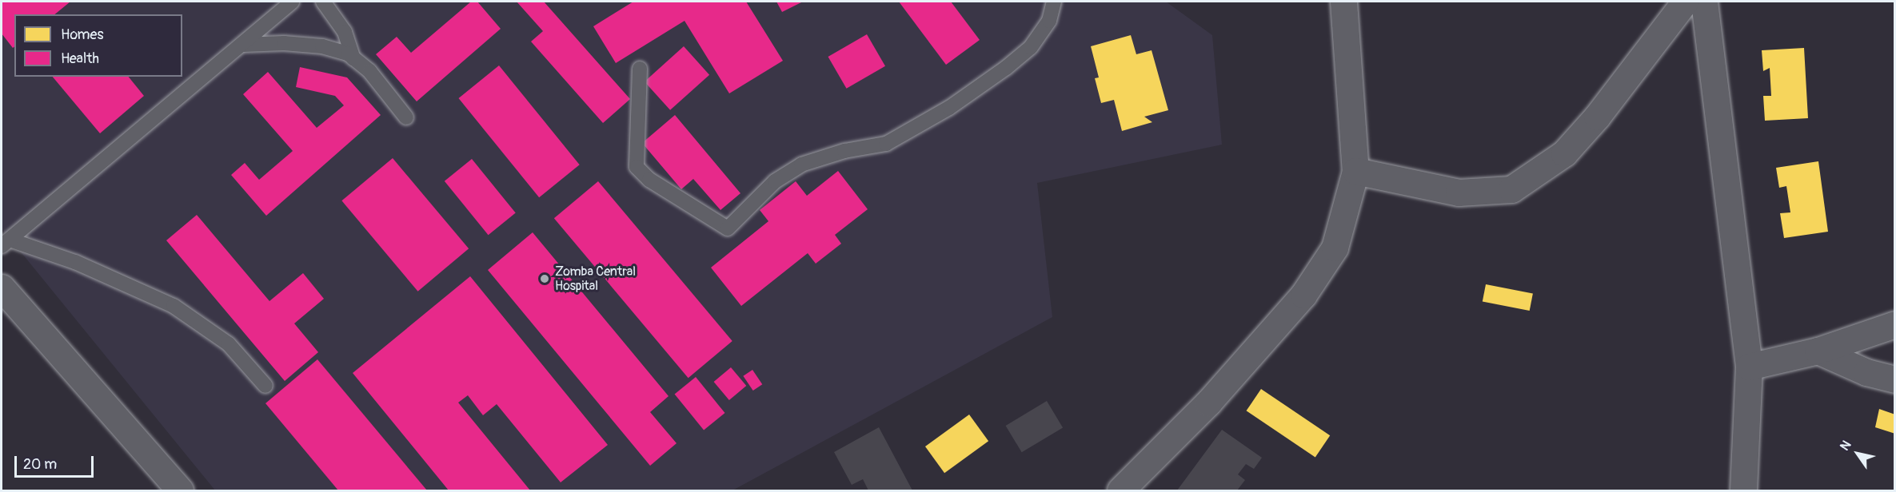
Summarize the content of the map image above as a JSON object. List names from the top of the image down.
{
  "places": ["Zomba Central Hospital"],
  "legend": ["Homes", "Health"],
  "scale_bar": "20 m",
  "north": "top left"
}
